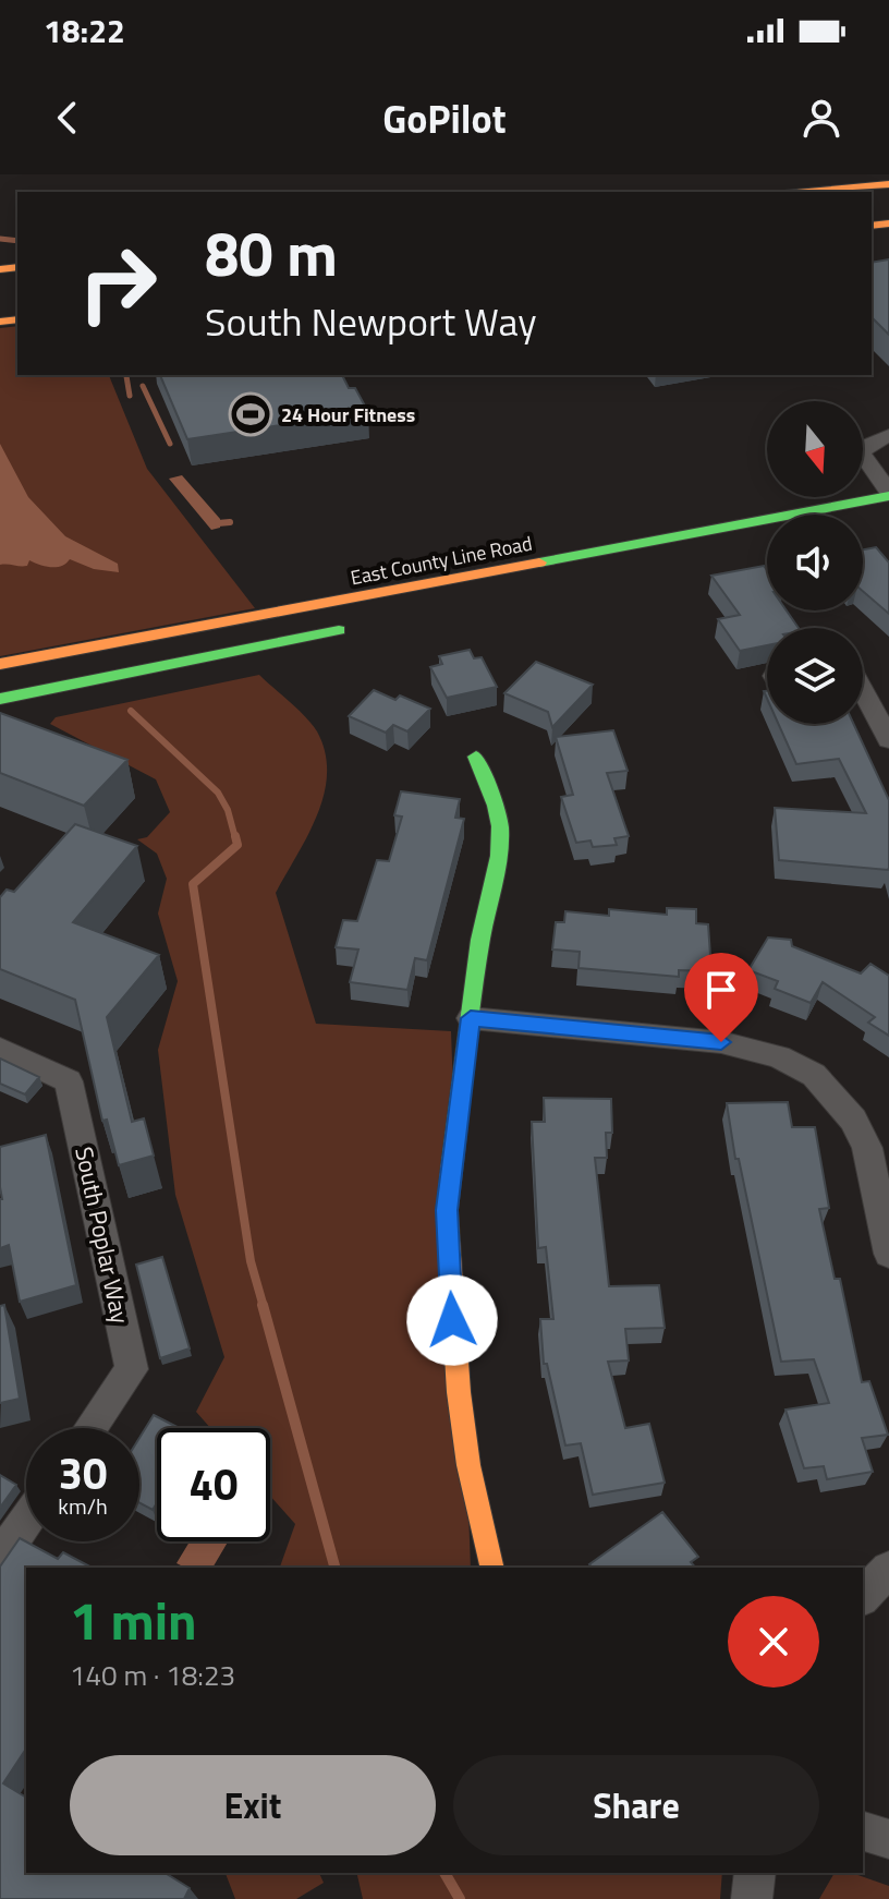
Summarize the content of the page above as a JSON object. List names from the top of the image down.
{
  "streets": {
    "main road": ["East County Line Road"],
    "street": ["South Poplar Way"]
  },
  "places": {
    "sports": ["24 Hour Fitness"]
  },
  "north": "bottom",
  "page": {
    "status": "18:22",
    "header": "GoPilot",
    "turn": ["80 m", "South Newport Way"],
    "speed": "30 km/h",
    "limit": "40",
    "heading": ["1 min", "140 m · 18:23"],
    "buttons": ["Exit", "Share"]
  }
}
